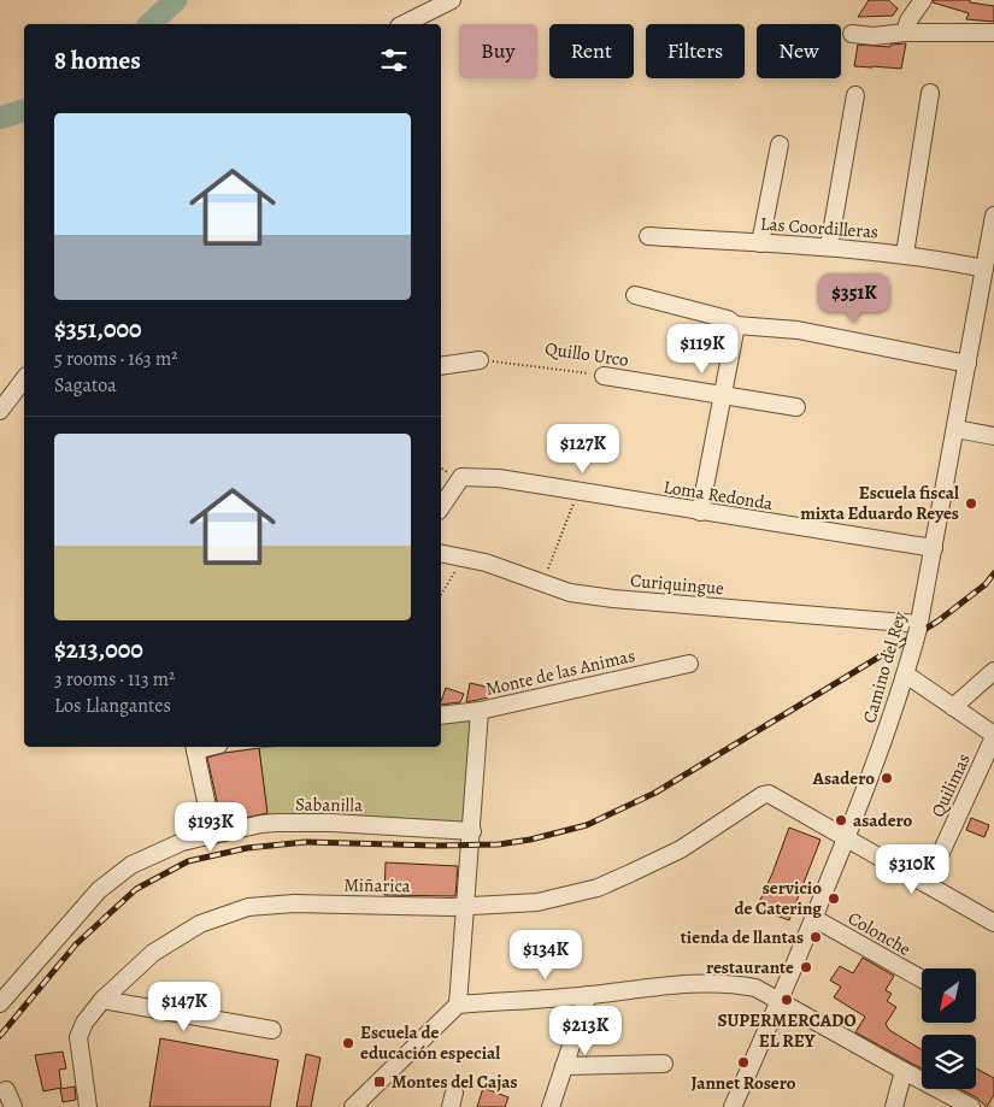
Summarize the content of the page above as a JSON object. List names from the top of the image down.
{
  "streets": {
    "street": [
      "Las Coordilleras",
      "Quillo Urco",
      "Loma Redonda",
      "Curiquingue",
      "Camino del Rey",
      "Monte de las Animas",
      "Quilimas",
      "Sabanilla",
      "Miñarica",
      "Colonche"
    ]
  },
  "crossings": [
    ["Las Coordilleras", "Camino del Rey"],
    ["Loma Redonda", "Camino del Rey"],
    ["Curiquingue", "Camino del Rey"],
    ["Camino del Rey", "Miñarica"],
    ["Camino del Rey", "Colonche"]
  ],
  "places": {
    "other": [
      "Escuela fiscal mixta Eduardo Reyes",
      "Asadero",
      "asadero",
      "servicio de Catering",
      "tienda de llantas",
      "restaurante",
      "SUPERMERCADO EL REY",
      "Escuela de educación especial",
      "Jannet Rosero"
    ],
    "transit": ["Montes del Cajas"]
  },
  "north": "bottom left",
  "page": {
    "chip": [
      "Buy",
      "Rent",
      "Filters",
      "New"
    ],
    "heading": "8 homes",
    "list": [
      {
        "name": "$351,000",
        "note": "5 rooms · 163 m² · Sagatoa"
      },
      {
        "name": "$213,000",
        "note": "3 rooms · 113 m² · Los Llangantes"
      }
    ],
    "price": [
      "$351K",
      "$119K",
      "$127K",
      "$193K",
      "$310K",
      "$134K",
      "$147K",
      "$213K"
    ]
  }
}
